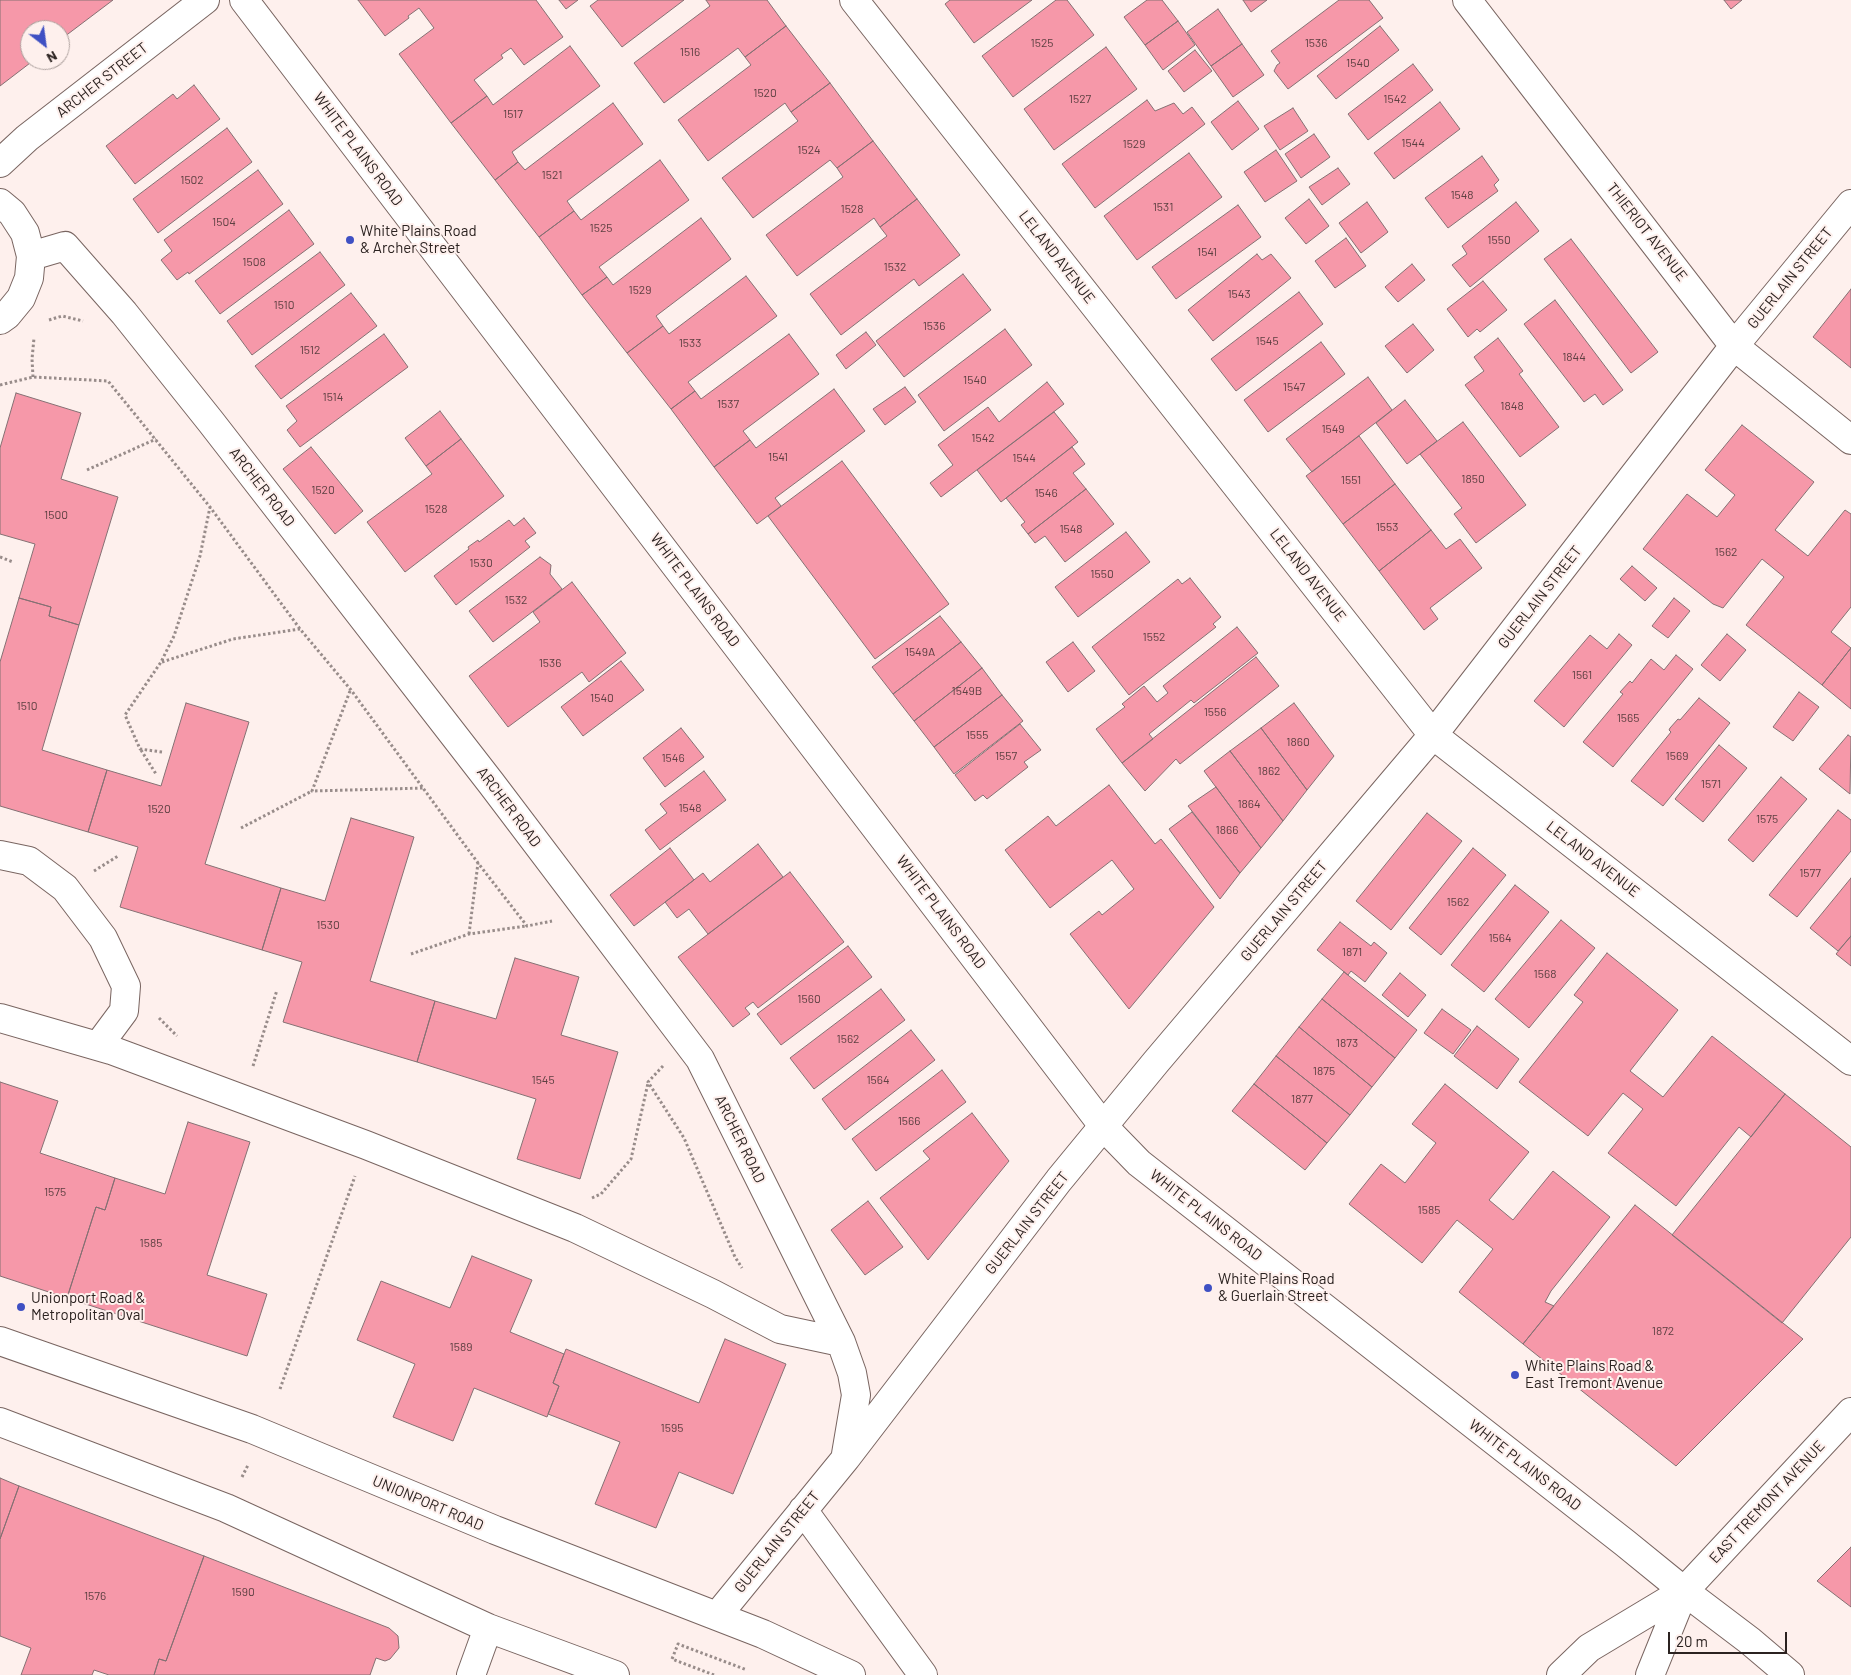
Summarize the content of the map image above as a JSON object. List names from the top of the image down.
{
  "streets": {
    "street": [
      "ARCHER STREET",
      "WHITE PLAINS ROAD",
      "THIERIOT AVENUE",
      "LELAND AVENUE",
      "GUERLAIN STREET",
      "ARCHER ROAD",
      "EAST TREMONT AVENUE",
      "UNIONPORT ROAD"
    ]
  },
  "crossings": [
    ["WHITE PLAINS ROAD", "GUERLAIN STREET"],
    ["WHITE PLAINS ROAD", "EAST TREMONT AVENUE"],
    ["THIERIOT AVENUE", "GUERLAIN STREET"],
    ["LELAND AVENUE", "GUERLAIN STREET"],
    ["GUERLAIN STREET", "ARCHER ROAD"],
    ["GUERLAIN STREET", "UNIONPORT ROAD"]
  ],
  "places": [
    "White Plains Road & Archer Street",
    "White Plains Road & Guerlain Street",
    "Unionport Road & Metropolitan Oval",
    "White Plains Road & East Tremont Avenue"
  ],
  "house_numbers": [
    "1525",
    "1536",
    "1516",
    "1540",
    "1520",
    "1527",
    "1542",
    "1517",
    "1544",
    "1529",
    "1524",
    "1521",
    "1502",
    "1548",
    "1531",
    "1528",
    "1504",
    "1525",
    "1550",
    "1541",
    "1508",
    "1532",
    "1529",
    "1543",
    "1510",
    "1536",
    "1545",
    "1533",
    "1512",
    "1844",
    "1540",
    "1547",
    "1514",
    "1537",
    "1848",
    "1549",
    "1542",
    "1541",
    "1544",
    "1850",
    "1551",
    "1520",
    "1546",
    "1528",
    "1500",
    "1553",
    "1548",
    "1562",
    "1530",
    "1550",
    "1532",
    "1552",
    "1549A",
    "1536",
    "1561",
    "1549B",
    "1540",
    "1510",
    "1556",
    "1565",
    "1555",
    "1860",
    "1557",
    "1569",
    "1546",
    "1862",
    "1571",
    "1864",
    "1548",
    "1520",
    "1575",
    "1866",
    "1577",
    "1562",
    "1530",
    "1564",
    "1871",
    "1568",
    "1560",
    "1562",
    "1873",
    "1875",
    "1545",
    "1564",
    "1877",
    "1566",
    "1575",
    "1585",
    "1585",
    "1872",
    "1589",
    "1595",
    "1590",
    "1576"
  ],
  "scale_bar": "20 m",
  "north": "bottom right"
}
